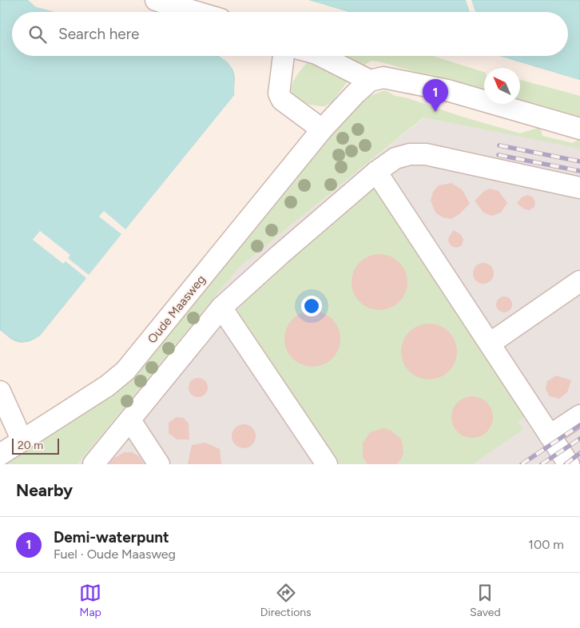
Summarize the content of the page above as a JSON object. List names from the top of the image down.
{
  "streets": {
    "street": ["Oude Maasweg"]
  },
  "scale_bar": "20 m",
  "north": "top left",
  "page": {
    "search": "Search here",
    "pins": "1",
    "scale": "20 m",
    "heading": "Nearby",
    "list": [
      {
        "mark": "1",
        "name": "Demi-waterpunt",
        "note": "Fuel · Oude Maasweg",
        "value": "100 m"
      }
    ],
    "nav": ["Map", "Directions", "Saved"]
  }
}
